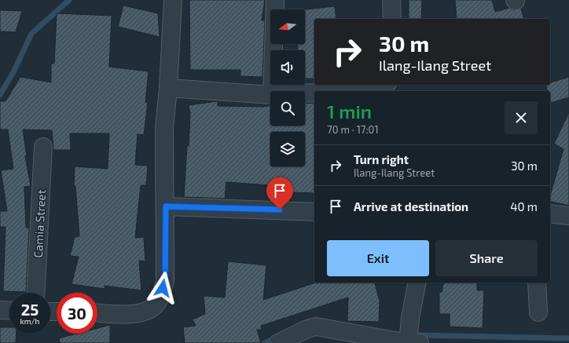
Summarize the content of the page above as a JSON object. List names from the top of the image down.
{
  "streets": {
    "street": ["Camia Street"]
  },
  "north": "left",
  "page": {
    "turn": ["30 m", "Ilang-Ilang Street"],
    "heading": ["1 min", "70 m · 17:01"],
    "list": [
      {
        "name": "Turn right",
        "note": "Ilang-Ilang Street",
        "value": "30 m"
      },
      {
        "name": "Arrive at destination",
        "value": "40 m"
      }
    ],
    "buttons": ["Exit", "Share"],
    "speed": "25 km/h",
    "limit": "30"
  }
}
